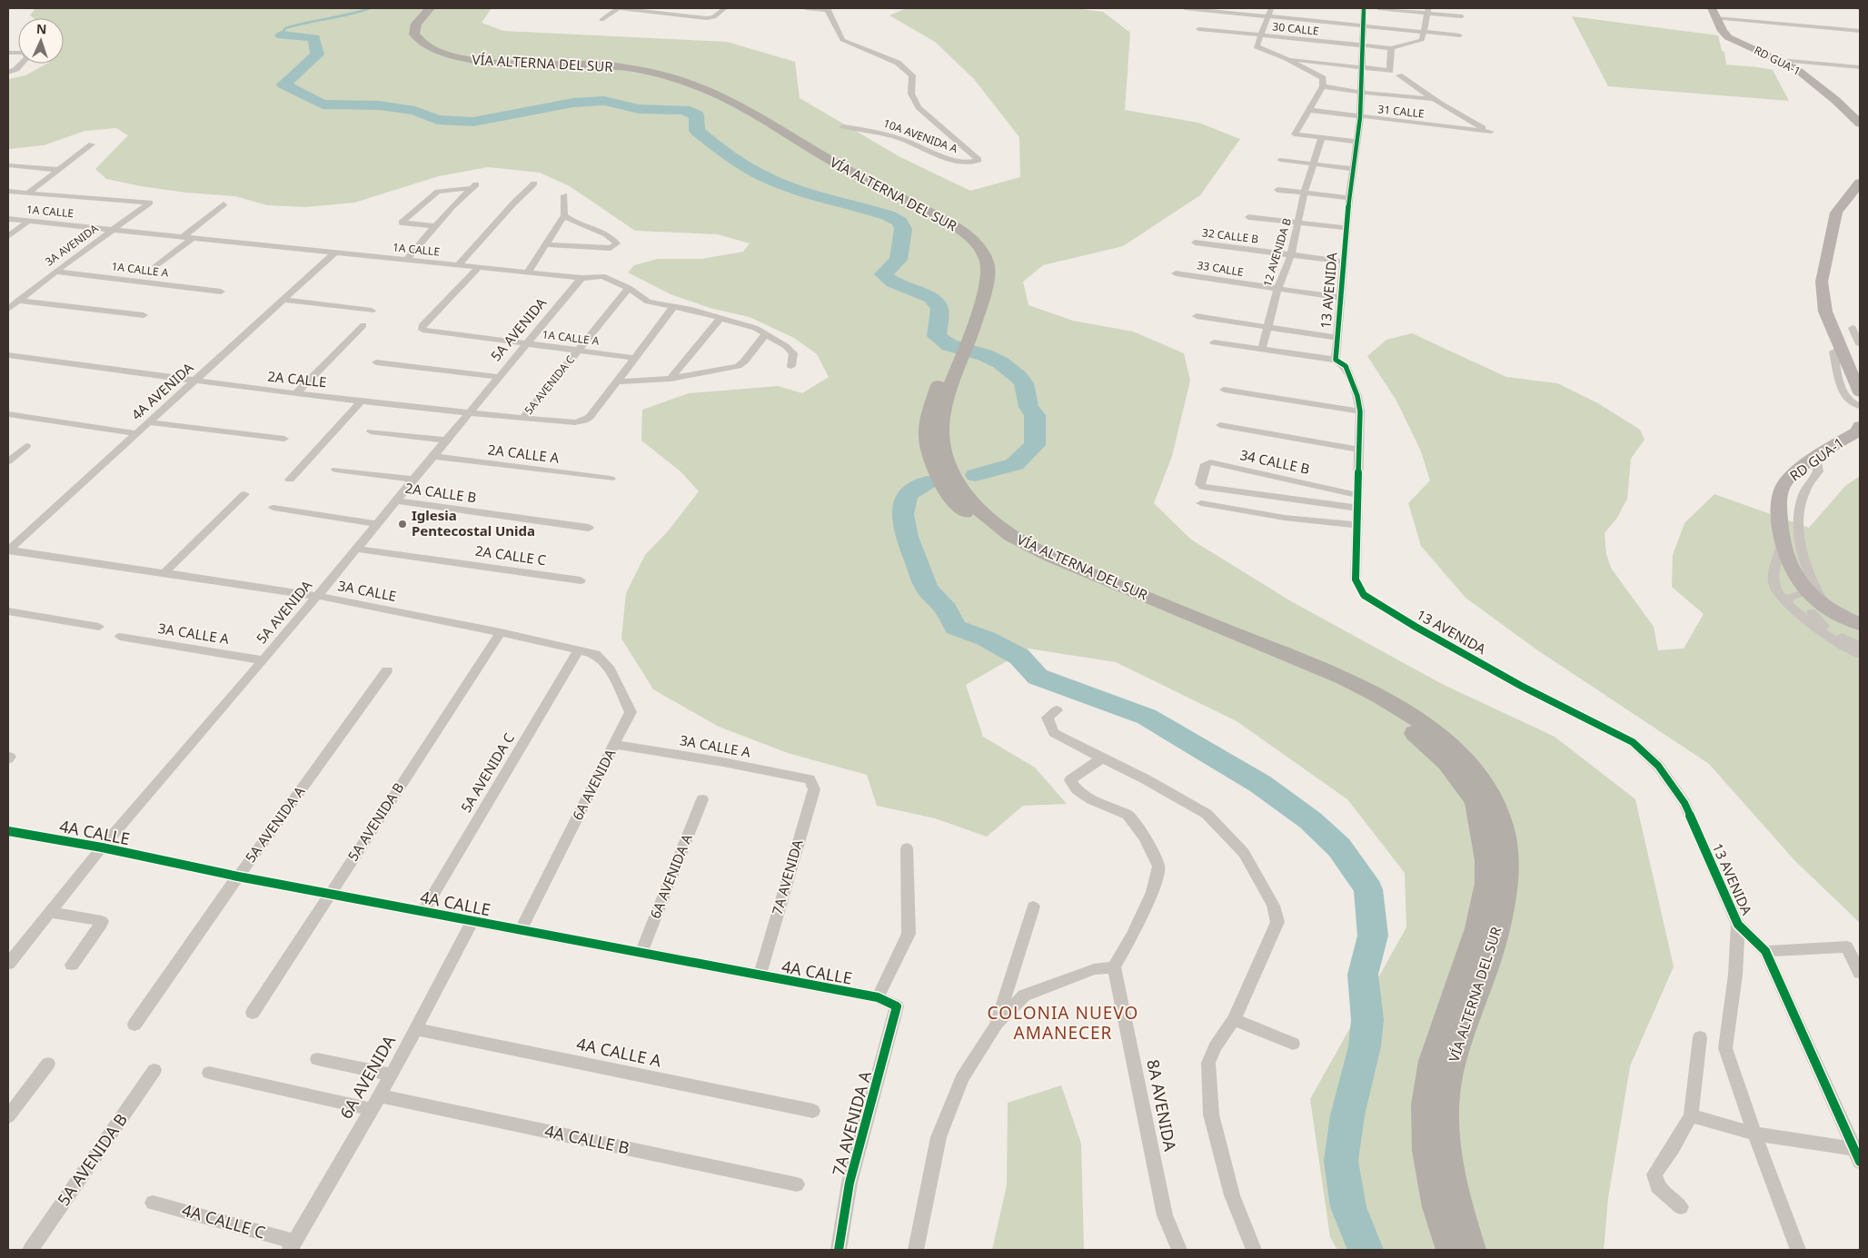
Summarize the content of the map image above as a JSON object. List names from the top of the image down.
{
  "streets": {
    "highway": ["VÍA ALTERNA DEL SUR"],
    "main road": ["RD GUA-1"],
    "street": [
      "30 CALLE",
      "31 CALLE",
      "10A AVENIDA A",
      "1A CALLE",
      "32 CALLE B",
      "3A AVENIDA",
      "12 AVENIDA B",
      "33 CALLE",
      "1A CALLE A",
      "13 AVENIDA",
      "5A AVENIDA",
      "2A CALLE",
      "5A AVENIDA C",
      "4A AVENIDA",
      "2A CALLE A",
      "34 CALLE B",
      "2A CALLE B",
      "2A CALLE C",
      "3A CALLE",
      "3A CALLE A",
      "6A AVENIDA",
      "5A AVENIDA B",
      "5A AVENIDA A",
      "4A CALLE",
      "6A AVENIDA A",
      "7A AVENIDA",
      "4A CALLE A",
      "8A AVENIDA",
      "7A AVENIDA A",
      "4A CALLE B",
      "4A CALLE C"
    ]
  },
  "crossings": [
    ["30 CALLE", "13 AVENIDA"],
    ["31 CALLE", "13 AVENIDA"],
    ["1A CALLE", "3A AVENIDA"],
    ["1A CALLE", "1A CALLE A"],
    ["1A CALLE", "5A AVENIDA"],
    ["1A CALLE", "5A AVENIDA C"],
    ["1A CALLE", "4A AVENIDA"],
    ["32 CALLE B", "12 AVENIDA B"],
    ["32 CALLE B", "13 AVENIDA"],
    ["3A AVENIDA", "1A CALLE A"],
    ["12 AVENIDA B", "33 CALLE"],
    ["33 CALLE", "13 AVENIDA"],
    ["1A CALLE A", "5A AVENIDA"],
    ["1A CALLE A", "5A AVENIDA C"],
    ["13 AVENIDA", "34 CALLE B"],
    ["5A AVENIDA", "2A CALLE"],
    ["5A AVENIDA", "2A CALLE A"],
    ["5A AVENIDA", "2A CALLE B"],
    ["5A AVENIDA", "2A CALLE C"],
    ["5A AVENIDA", "3A CALLE"],
    ["5A AVENIDA", "3A CALLE A"],
    ["5A AVENIDA", "4A CALLE"],
    ["2A CALLE", "5A AVENIDA C"],
    ["2A CALLE", "4A AVENIDA"],
    ["5A AVENIDA C", "3A CALLE"],
    ["5A AVENIDA C", "4A CALLE"],
    ["4A AVENIDA", "3A CALLE"],
    ["3A CALLE", "6A AVENIDA"],
    ["3A CALLE", "5A AVENIDA B"],
    ["3A CALLE A", "6A AVENIDA"],
    ["3A CALLE A", "7A AVENIDA"],
    ["6A AVENIDA", "4A CALLE"],
    ["6A AVENIDA", "4A CALLE A"],
    ["6A AVENIDA", "4A CALLE B"],
    ["6A AVENIDA", "4A CALLE C"],
    ["5A AVENIDA B", "4A CALLE"],
    ["5A AVENIDA A", "4A CALLE"],
    ["4A CALLE", "6A AVENIDA A"],
    ["4A CALLE", "7A AVENIDA"],
    ["4A CALLE", "7A AVENIDA A"]
  ],
  "districts": ["COLONIA NUEVO AMANECER"],
  "places": ["Iglesia Pentecostal Unida"],
  "north": "top"
}
